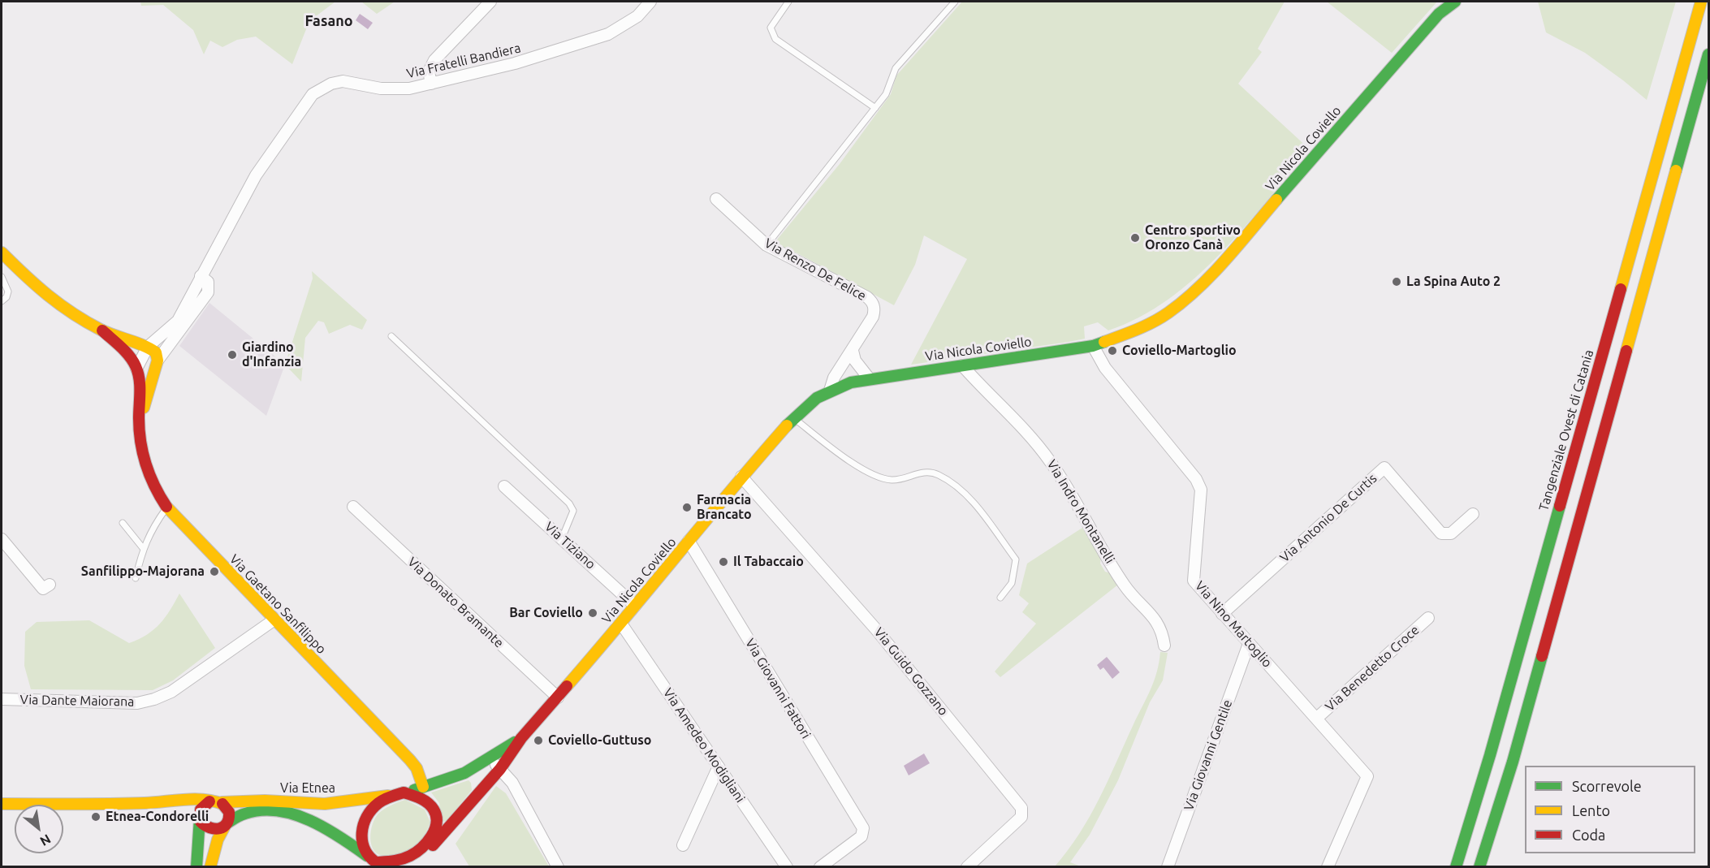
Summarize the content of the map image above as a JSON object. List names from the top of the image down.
{
  "streets": {
    "main road": [
      "Via Nicola Coviello",
      "Tangenziale Ovest di Catania",
      "Via Gaetano Sanfilippo",
      "Via Etnea"
    ],
    "street": [
      "Via Fratelli Bandiera",
      "Via Renzo De Felice",
      "Via Indro Montanelli",
      "Via Antonio De Curtis",
      "Via Tiziano",
      "Via Donato Bramante",
      "Via Nino Martoglio",
      "Via Benedetto Croce",
      "Via Guido Gozzano",
      "Via Giovanni Fattori",
      "Via Dante Maiorana",
      "Via Amedeo Modigliani",
      "Via Giovanni Gentile"
    ]
  },
  "crossings": [
    ["Via Nicola Coviello", "Via Indro Montanelli"],
    ["Via Nicola Coviello", "Via Tiziano"],
    ["Via Nicola Coviello", "Via Donato Bramante"],
    ["Via Nicola Coviello", "Via Nino Martoglio"],
    ["Via Nicola Coviello", "Via Guido Gozzano"],
    ["Via Nicola Coviello", "Via Giovanni Fattori"],
    ["Via Nicola Coviello", "Via Amedeo Modigliani"],
    ["Via Antonio De Curtis", "Via Nino Martoglio"],
    ["Via Gaetano Sanfilippo", "Via Dante Maiorana"],
    ["Via Nino Martoglio", "Via Benedetto Croce"],
    ["Via Nino Martoglio", "Via Giovanni Gentile"]
  ],
  "districts": ["Fasano"],
  "places": [
    "Centro sportivo Oronzo Canà",
    "La Spina Auto 2",
    "Coviello-Martoglio",
    "Giardino d'Infanzia",
    "Farmacia Brancato",
    "Il Tabaccaio",
    "Sanfilippo-Majorana",
    "Bar Coviello",
    "Coviello-Guttuso",
    "Etnea-Condorelli"
  ],
  "legend": ["Scorrevole", "Lento", "Coda"],
  "north": "bottom right"
}
